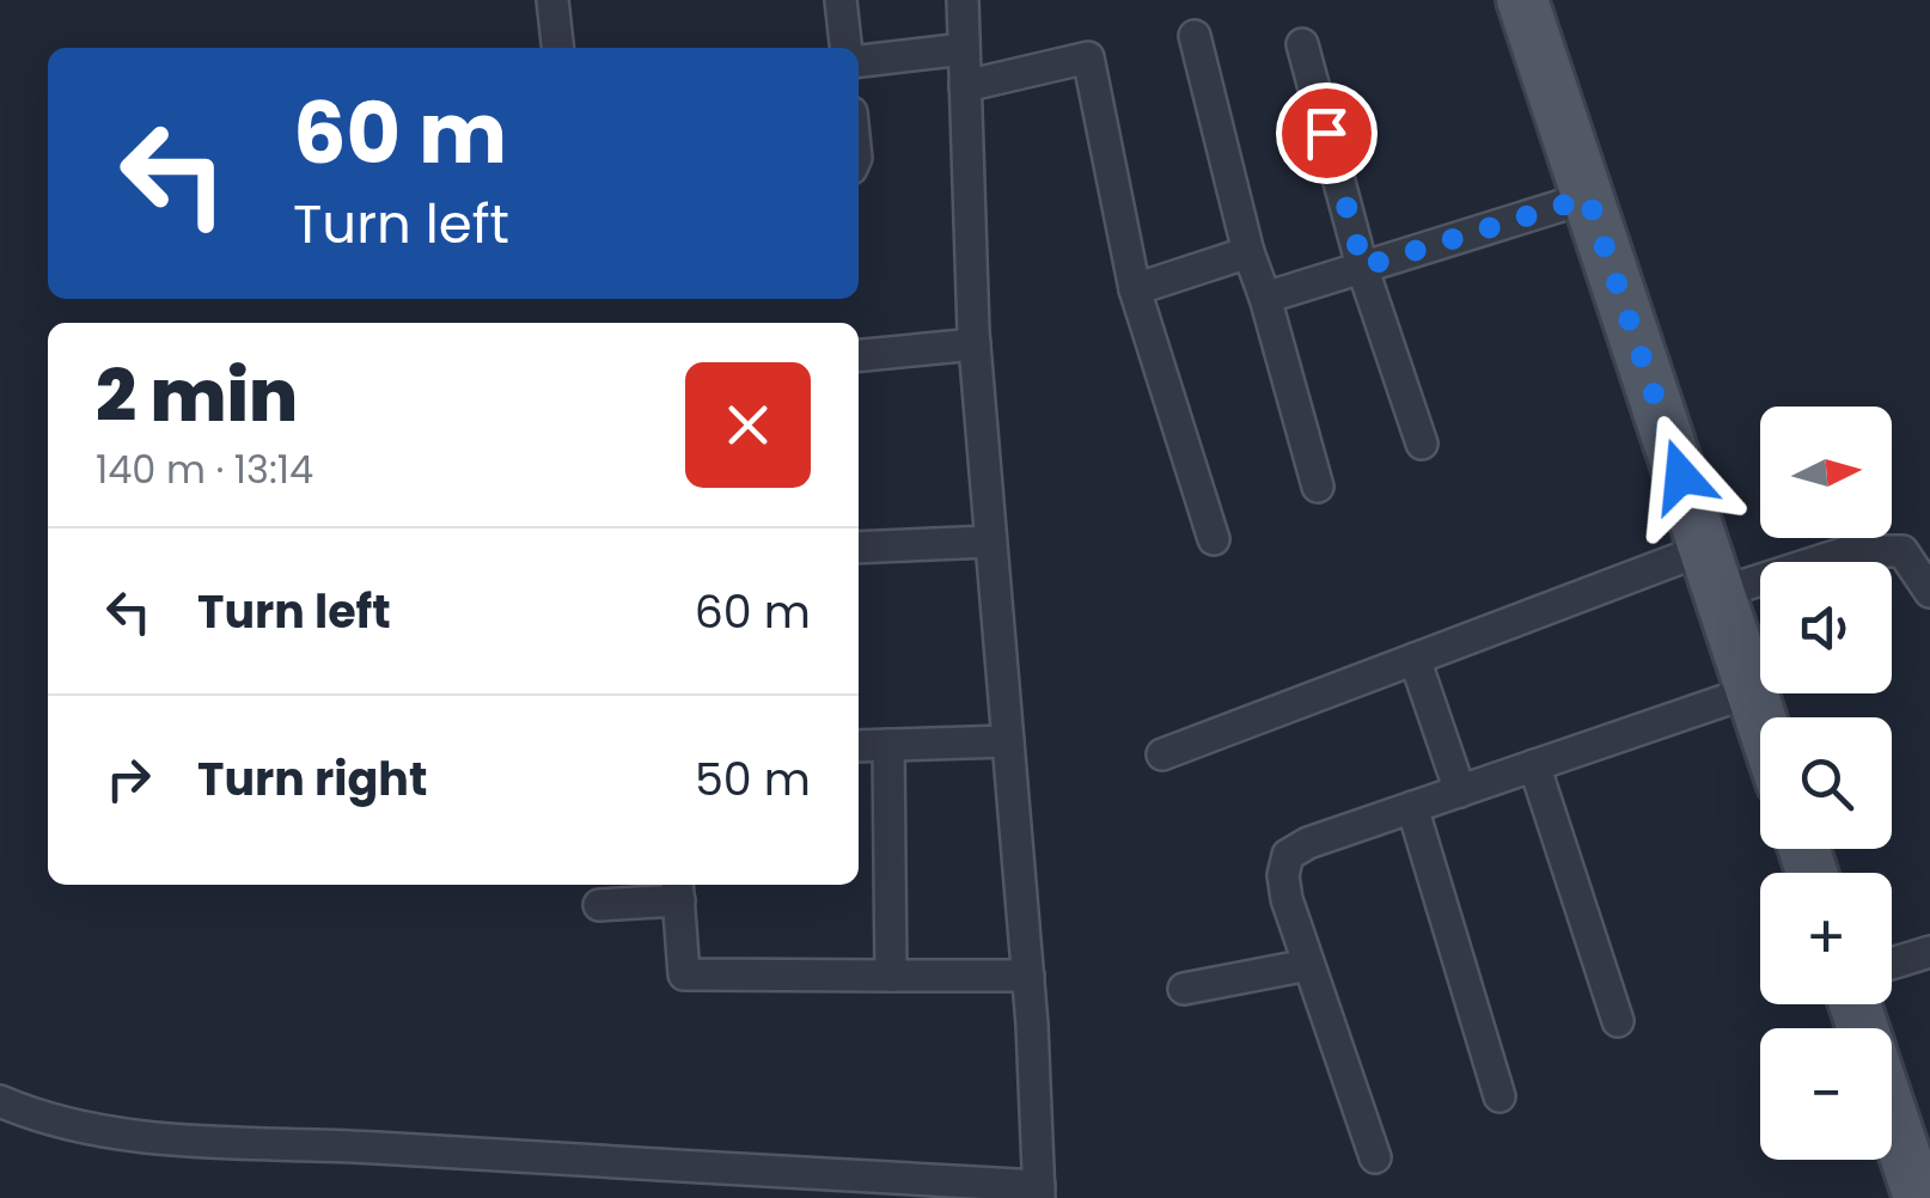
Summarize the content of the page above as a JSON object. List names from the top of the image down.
{
  "north": "right",
  "page": {
    "turn": ["60 m", "Turn left"],
    "heading": ["2 min", "140 m · 13:14"],
    "map_buttons": ["+", "−"],
    "list": [
      {
        "name": "Turn left",
        "value": "60 m"
      },
      {
        "name": "Turn right",
        "value": "50 m"
      }
    ]
  }
}
